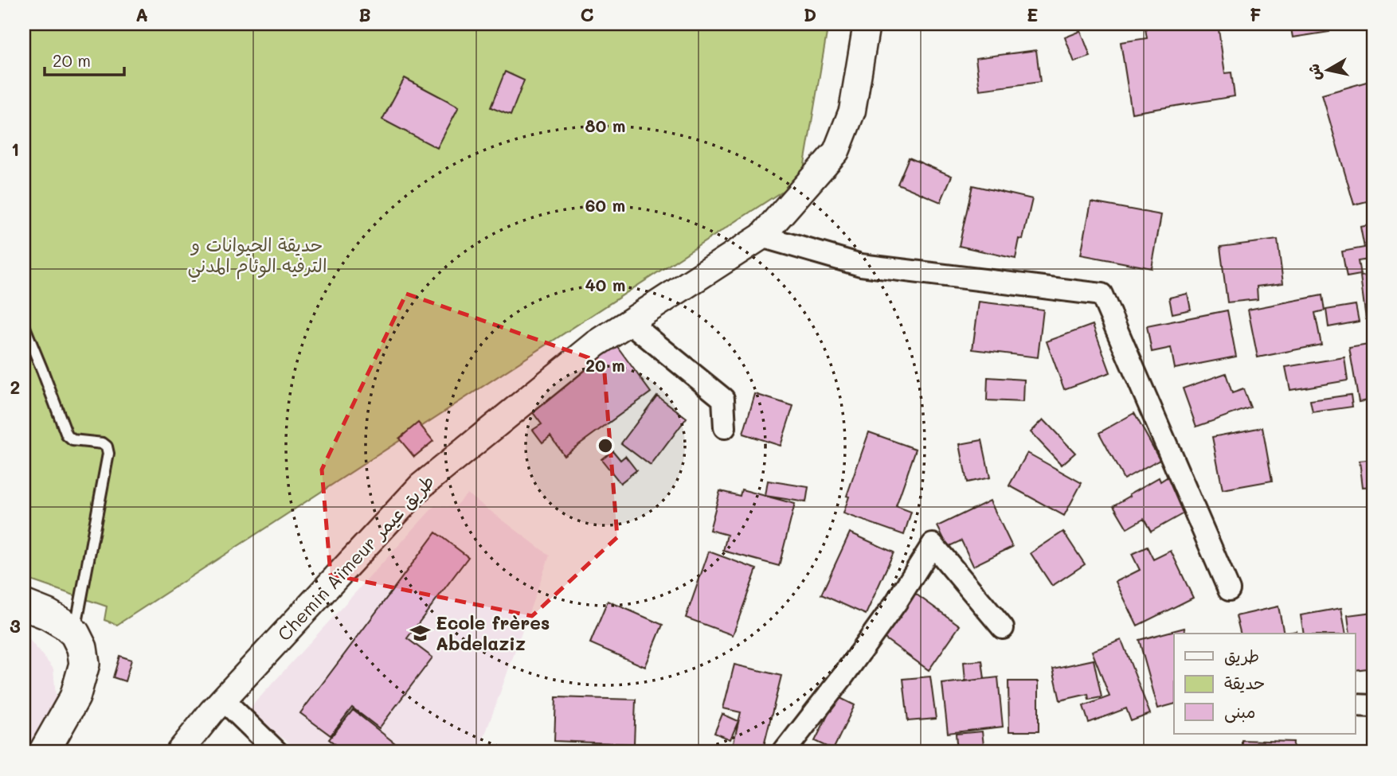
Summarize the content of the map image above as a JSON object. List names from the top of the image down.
{
  "streets": {
    "street": ["Chemin Aïmeur طريق عيمر"]
  },
  "parks": ["حديقة الحيوانات و الترفيه الوئام المدني"],
  "places": {
    "school or university": ["Ecole frères Abdelaziz"]
  },
  "legend": ["طريق", "حديقة", "مبنى"],
  "scale_bar": "20 m",
  "north": "left",
  "grid": {
    "columns": [
      "A",
      "B",
      "C",
      "D",
      "E",
      "F"
    ],
    "rows": ["1", "2", "3"]
  },
  "rings": [
    "80 m",
    "60 m",
    "40 m",
    "20 m"
  ]
}
